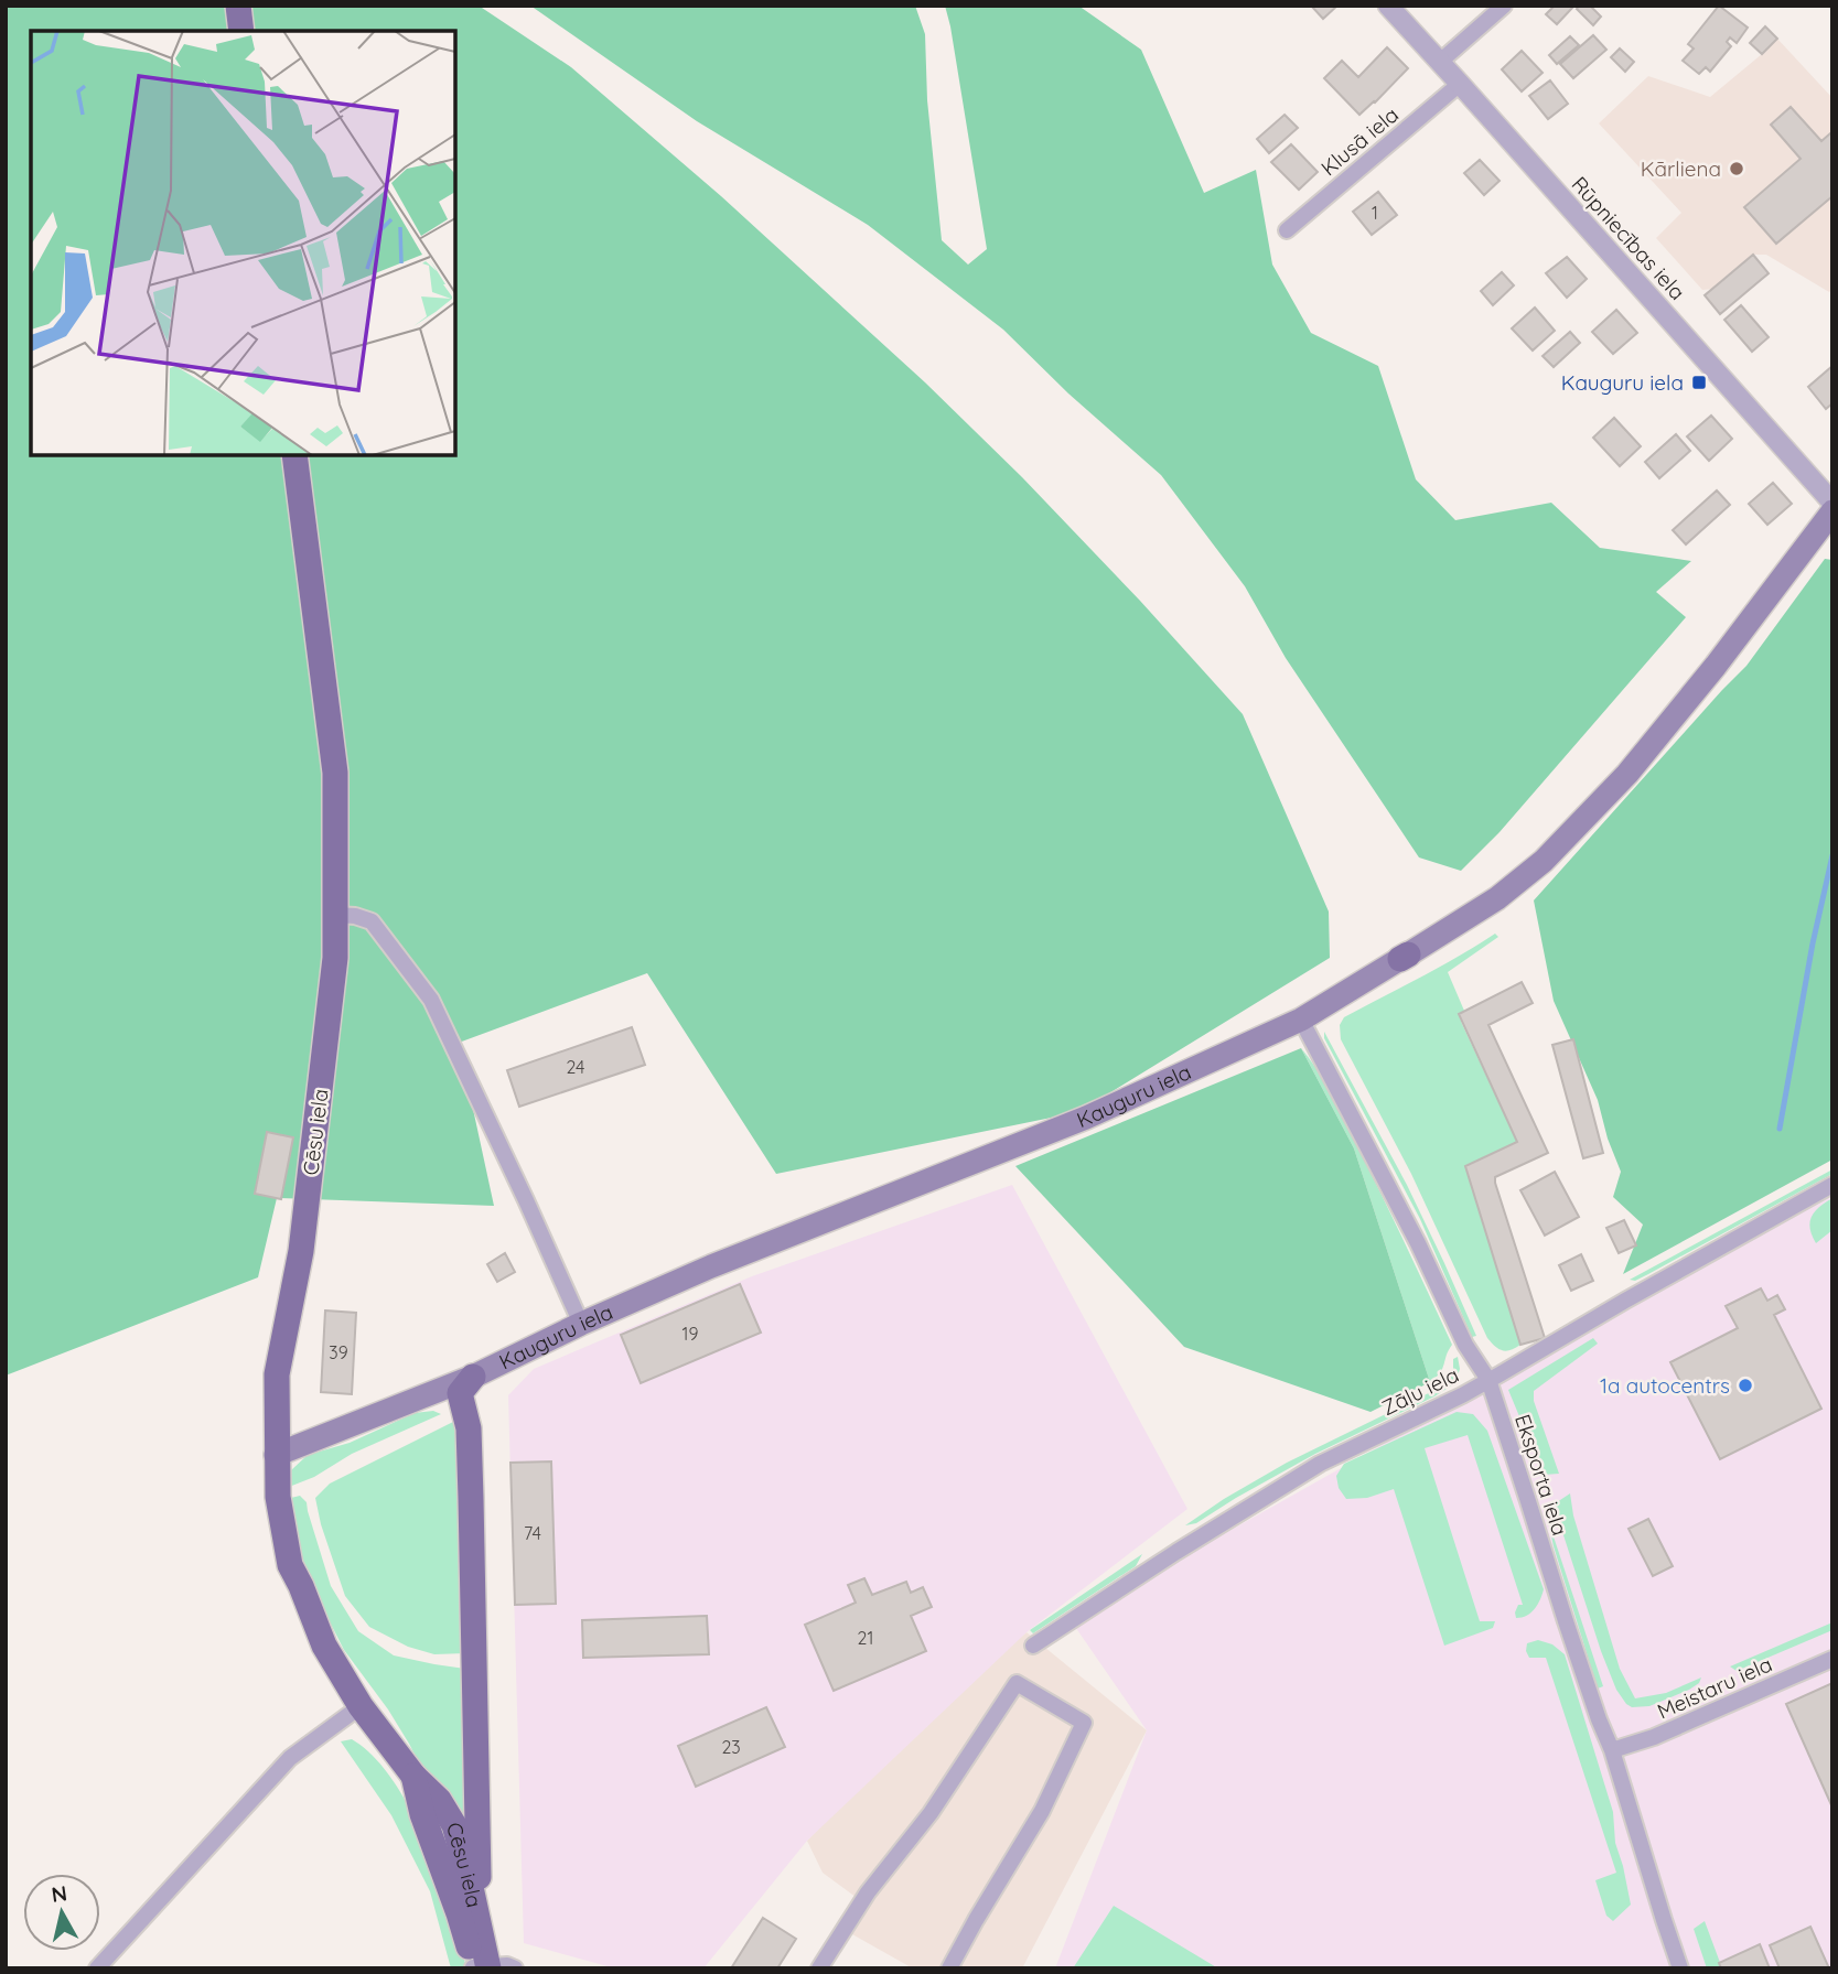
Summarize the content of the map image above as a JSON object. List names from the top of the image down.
{
  "streets": {
    "main road": ["Kauguru iela", "Cēsu iela"],
    "street": [
      "Klusā iela",
      "Rūpniecības iela",
      "Zāļu iela",
      "Eksporta iela",
      "Meistaru iela"
    ]
  },
  "crossings": [
    ["Klusā iela", "Rūpniecības iela"],
    ["Kauguru iela", "Cēsu iela"],
    ["Kauguru iela", "Eksporta iela"],
    ["Zāļu iela", "Eksporta iela"],
    ["Eksporta iela", "Meistaru iela"]
  ],
  "places": {
    "other": ["Kārliena", "1a autocentrs"],
    "transit": ["Kauguru iela"]
  },
  "house_numbers": [
    "1",
    "24",
    "19",
    "39",
    "74",
    "21",
    "23"
  ],
  "north": "top"
}
